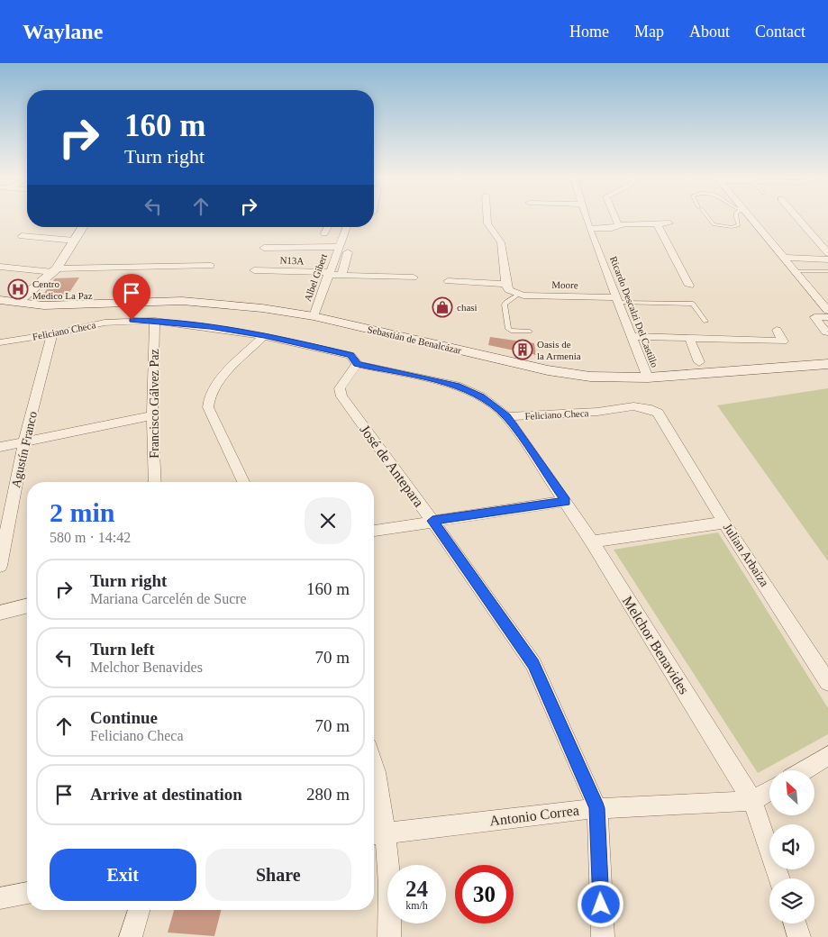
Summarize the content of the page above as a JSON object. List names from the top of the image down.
{
  "streets": {
    "main road": ["Sebastián de Benalcázar"],
    "street": [
      "N13A",
      "Albel Gibert",
      "Moore",
      "Ricardo Descalzi Del Castillo",
      "Feliciano Checa",
      "Francisco Gálvez Paz",
      "Agustín Franco",
      "José de Antepara",
      "Julian Arbaiza",
      "Melchor Benavides",
      "Antonio Correa"
    ]
  },
  "crossings": [
    ["N13A", "Albel Gibert"],
    ["Albel Gibert", "Sebastián de Benalcázar"],
    ["Moore", "Ricardo Descalzi Del Castillo"],
    ["Ricardo Descalzi Del Castillo", "Sebastián de Benalcázar"],
    ["Feliciano Checa", "Francisco Gálvez Paz"],
    ["Feliciano Checa", "Agustín Franco"],
    ["Feliciano Checa", "José de Antepara"],
    ["Feliciano Checa", "Julian Arbaiza"],
    ["Feliciano Checa", "Melchor Benavides"],
    ["José de Antepara", "Antonio Correa"],
    ["Melchor Benavides", "Antonio Correa"]
  ],
  "places": {
    "hospital": ["Centro Medico La Paz"],
    "shop": ["chasi"],
    "building": ["Oasis de la Armenia"]
  },
  "north": "top left",
  "page": {
    "header": "Waylane",
    "nav": [
      "Home",
      "Map",
      "About",
      "Contact"
    ],
    "turn": ["160 m", "Turn right"],
    "heading": ["2 min", "580 m · 14:42"],
    "list": [
      {
        "name": "Turn right",
        "note": "Mariana Carcelén de Sucre",
        "value": "160 m"
      },
      {
        "name": "Turn left",
        "note": "Melchor Benavides",
        "value": "70 m"
      },
      {
        "name": "Continue",
        "note": "Feliciano Checa",
        "value": "70 m"
      },
      {
        "name": "Arrive at destination",
        "value": "280 m"
      }
    ],
    "buttons": ["Exit", "Share"],
    "speed": "24 km/h",
    "limit": "30"
  }
}
